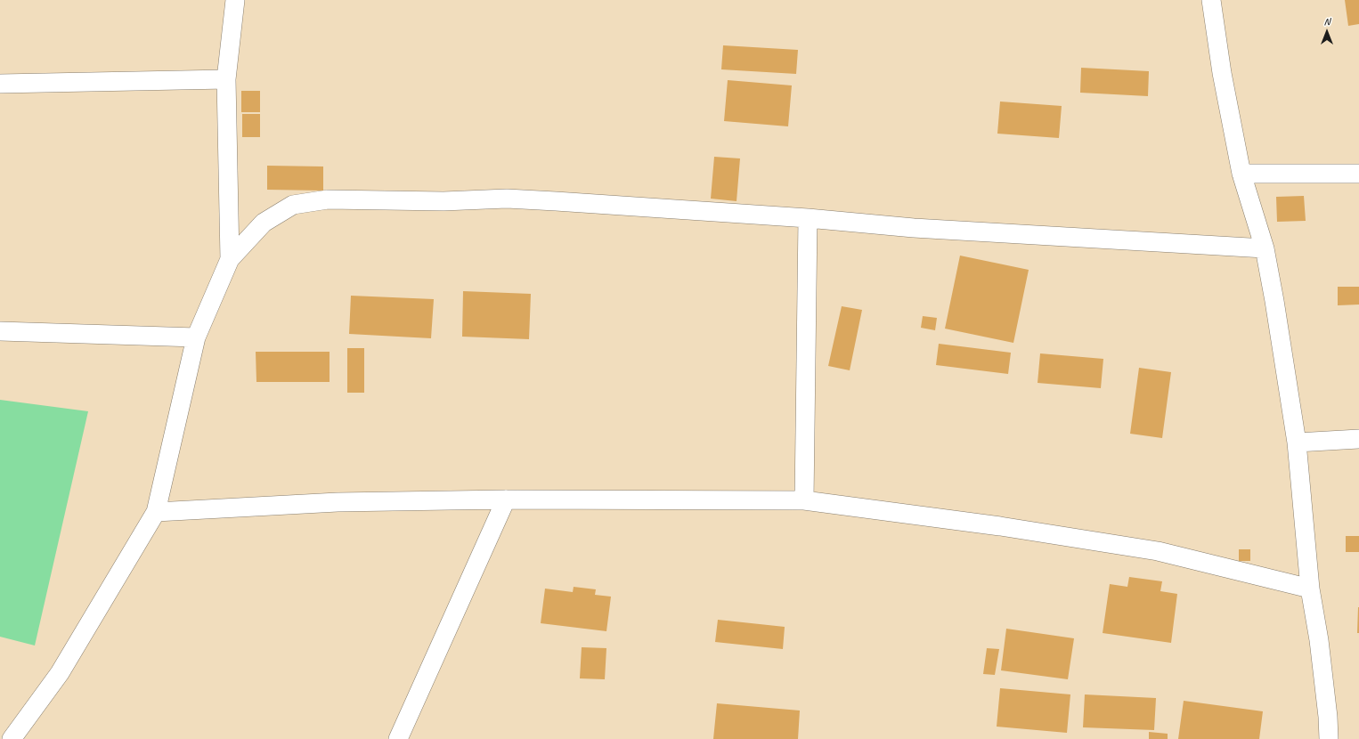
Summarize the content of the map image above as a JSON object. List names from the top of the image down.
{
  "north": "top"
}
